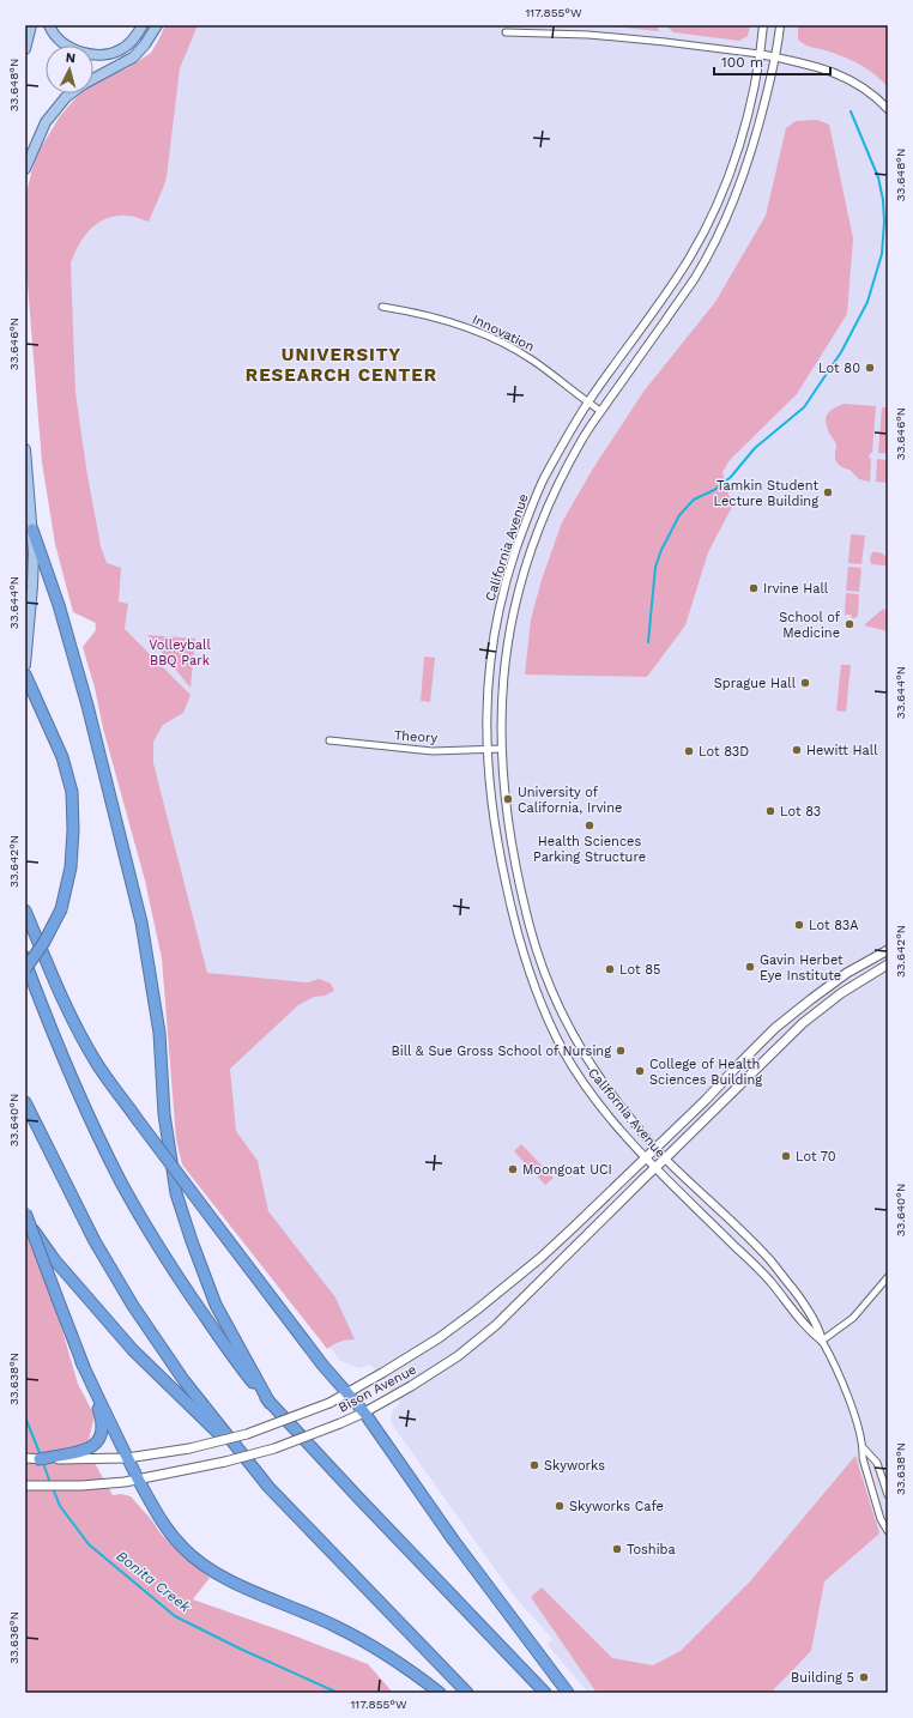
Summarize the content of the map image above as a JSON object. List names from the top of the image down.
{
  "streets": {
    "main road": ["Bison Avenue"],
    "street": ["Innovation", "California Avenue", "Theory"]
  },
  "crossings": [
    ["Innovation", "California Avenue"],
    ["California Avenue", "Theory"],
    ["California Avenue", "Bison Avenue"]
  ],
  "districts": ["UNIVERSITY RESEARCH CENTER"],
  "water": ["Bonita Creek"],
  "parks": ["Volleyball BBQ Park"],
  "places": [
    "Lot 80",
    "Tamkin Student Lecture Building",
    "Irvine Hall",
    "School of Medicine",
    "Sprague Hall",
    "Hewitt Hall",
    "Lot 83D",
    "University of California, Irvine",
    "Lot 83",
    "Health Sciences Parking Structure",
    "Lot 83A",
    "Gavin Herbet Eye Institute",
    "Lot 85",
    "Bill & Sue Gross School of Nursing",
    "College of Health Sciences Building",
    "Lot 70",
    "Moongoat UCI",
    "Skyworks",
    "Skyworks Cafe",
    "Toshiba",
    "Building 5"
  ],
  "scale_bar": "100 m",
  "north": "top",
  "coordinates": [
    "117.855°W",
    "33.648°N",
    "33.646°N",
    "33.644°N",
    "33.642°N",
    "33.640°N",
    "33.638°N",
    "33.636°N"
  ]
}
